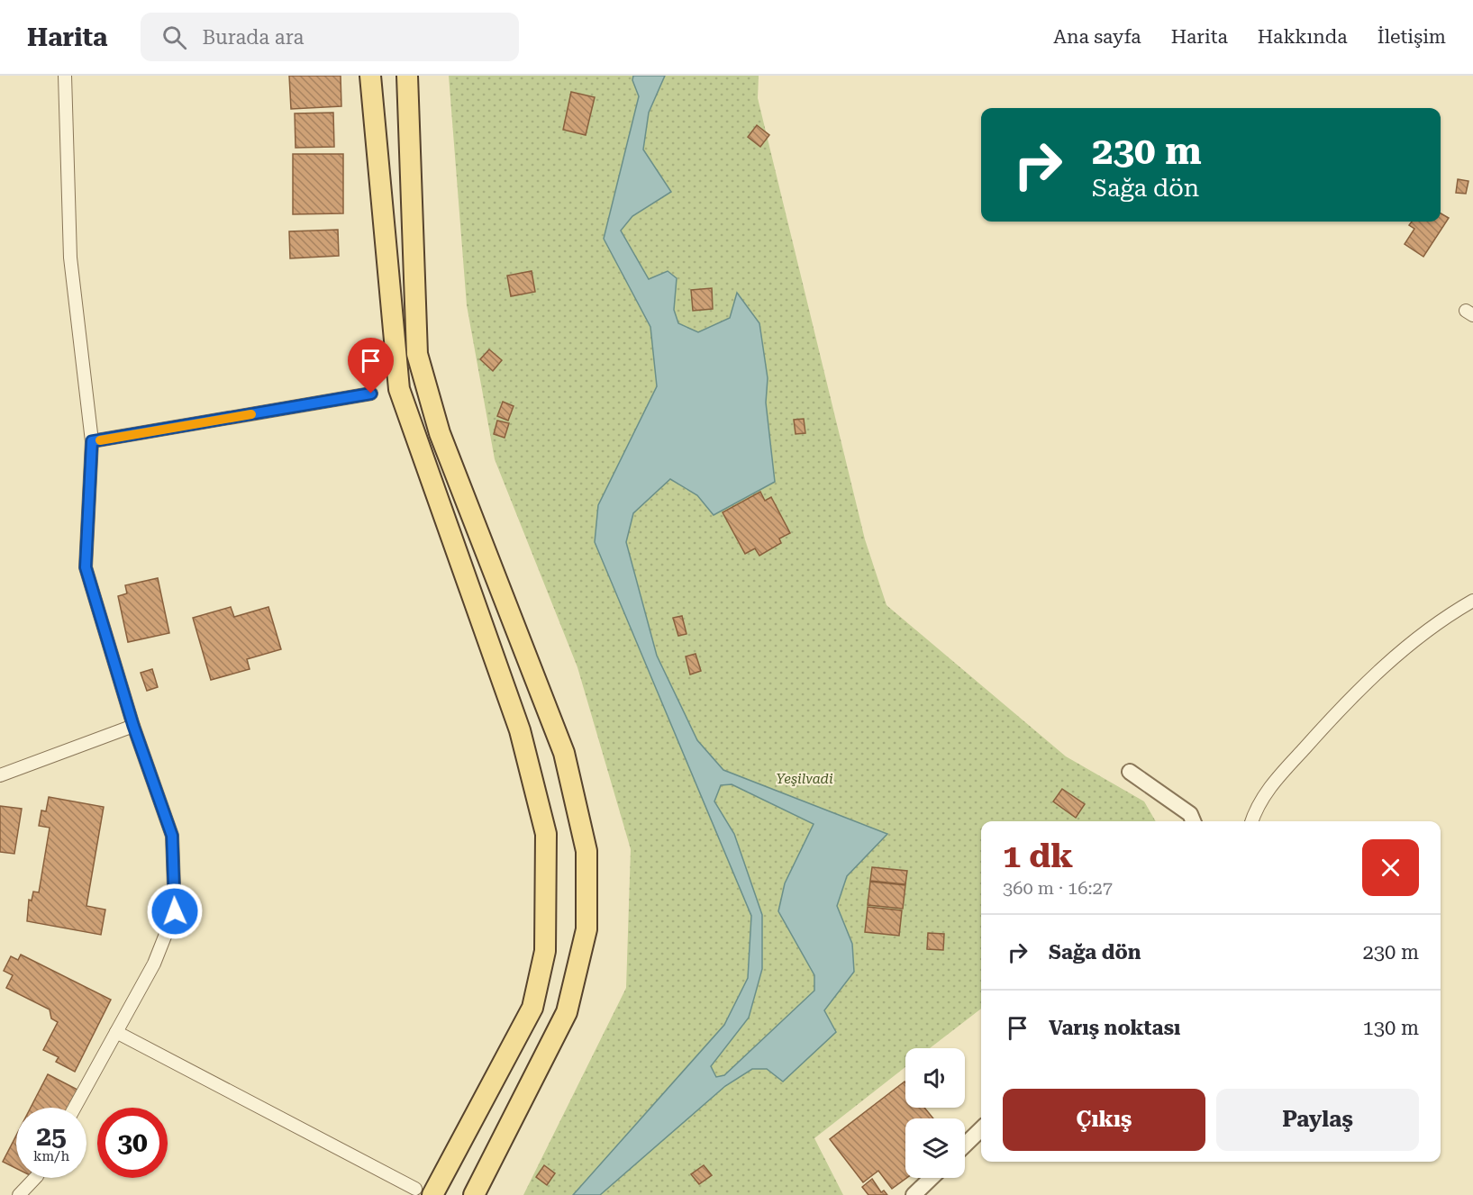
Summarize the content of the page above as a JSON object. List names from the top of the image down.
{
  "parks": ["Yeşilvadi"],
  "page": {
    "header": "Harita",
    "search": "Burada ara",
    "nav": [
      "Ana sayfa",
      "Harita",
      "Hakkında",
      "İletişim"
    ],
    "turn": ["230 m", "Sağa dön"],
    "heading": ["1 dk", "360 m · 16:27"],
    "list": [
      {
        "name": "Sağa dön",
        "value": "230 m"
      },
      {
        "name": "Varış noktası",
        "value": "130 m"
      }
    ],
    "buttons": ["Çıkış", "Paylaş"],
    "speed": "25 km/h",
    "limit": "30"
  }
}
